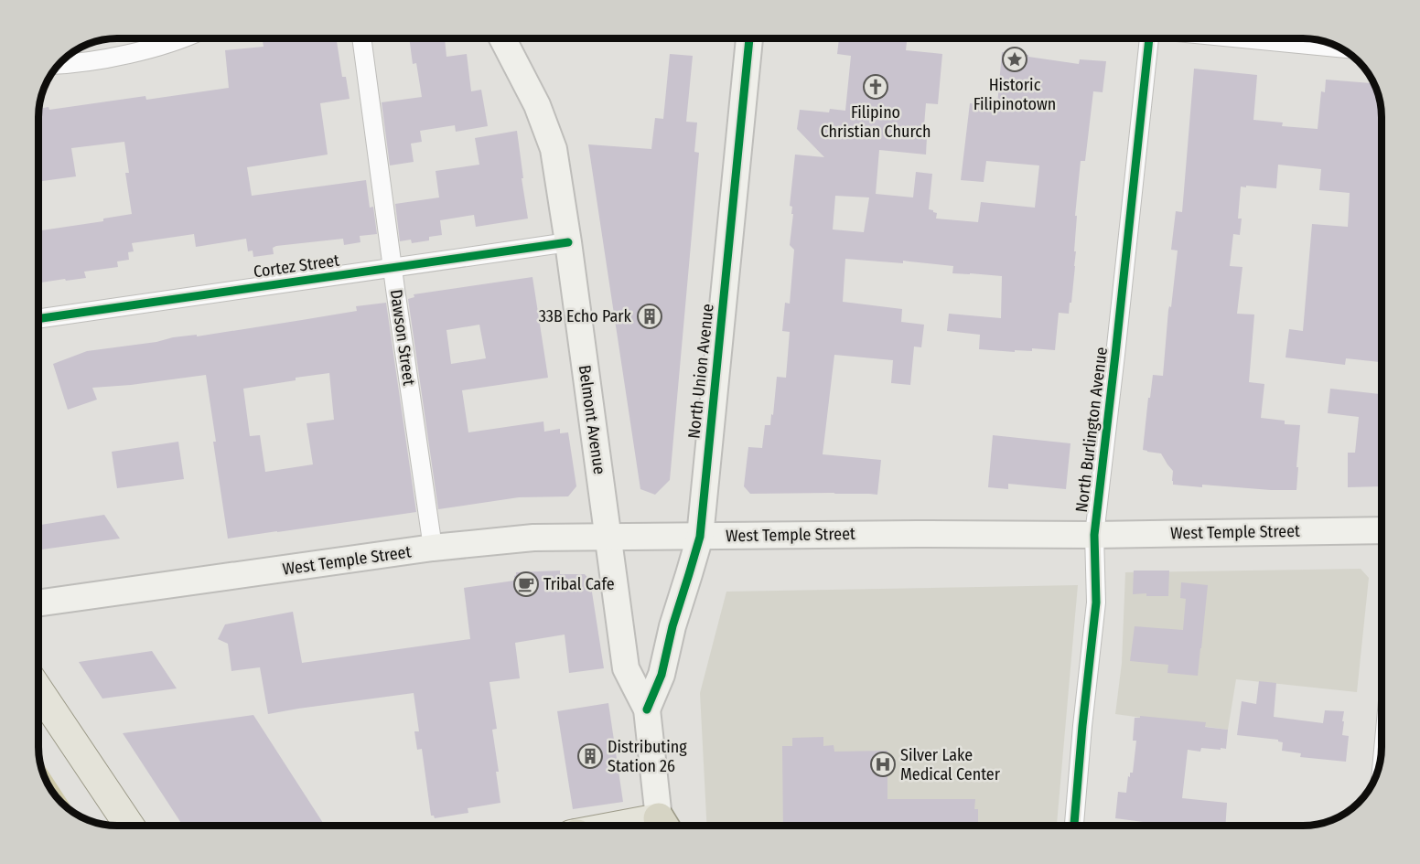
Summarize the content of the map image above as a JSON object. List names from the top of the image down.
{
  "streets": {
    "main road": ["North Union Avenue", "Belmont Avenue", "West Temple Street"],
    "street": ["Cortez Street", "Dawson Street", "North Burlington Avenue"]
  },
  "crossings": [
    ["Cortez Street", "Dawson Street"],
    ["Cortez Street", "Belmont Avenue"],
    ["Dawson Street", "West Temple Street"],
    ["North Union Avenue", "Belmont Avenue"],
    ["North Union Avenue", "West Temple Street"],
    ["Belmont Avenue", "West Temple Street"],
    ["North Burlington Avenue", "West Temple Street"]
  ],
  "places": {
    "place": ["Historic Filipinotown"],
    "church": ["Filipino Christian Church"],
    "building": ["33B Echo Park", "Distributing Station 26"],
    "cafe": ["Tribal Cafe"],
    "hospital": ["Silver Lake Medical Center"]
  }
}
